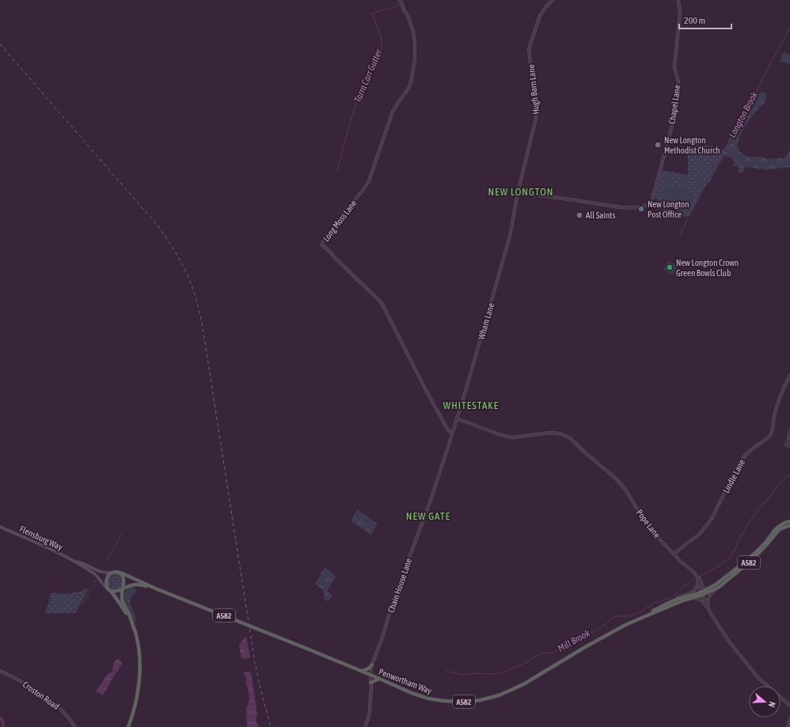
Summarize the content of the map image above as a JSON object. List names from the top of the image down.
{
  "streets": {
    "highway": ["Flensburg Way", "A582", "Penwortham Way"],
    "street": [
      "Hugh Barn Lane",
      "Chapel Lane",
      "Long Moss Lane",
      "Wham Lane",
      "Lindle Lane",
      "Pope Lane",
      "Chain House Lane",
      "Croston Road"
    ]
  },
  "crossings": [
    ["Hugh Barn Lane", "Chapel Lane"],
    ["Hugh Barn Lane", "Wham Lane"],
    ["Chapel Lane", "Wham Lane"],
    ["Long Moss Lane", "Wham Lane"],
    ["Wham Lane", "Pope Lane"],
    ["Wham Lane", "Chain House Lane"],
    ["Lindle Lane", "Pope Lane"],
    ["Pope Lane", "A582"],
    ["Pope Lane", "Penwortham Way"],
    ["Flensburg Way", "A582"],
    ["Flensburg Way", "Penwortham Way"],
    ["A582", "Penwortham Way"],
    ["Chain House Lane", "Penwortham Way"]
  ],
  "districts": ["NEW LONGTON", "WHITESTAKE", "NEW GATE"],
  "water": ["Tarra Carr Gutter", "Longton Brook", "Mill Brook"],
  "places": [
    "New Longton Methodist Church",
    "New Longton Post Office",
    "All Saints",
    "New Longton Crown Green Bowls Club"
  ],
  "scale_bar": "200 m",
  "north": "right"
}
